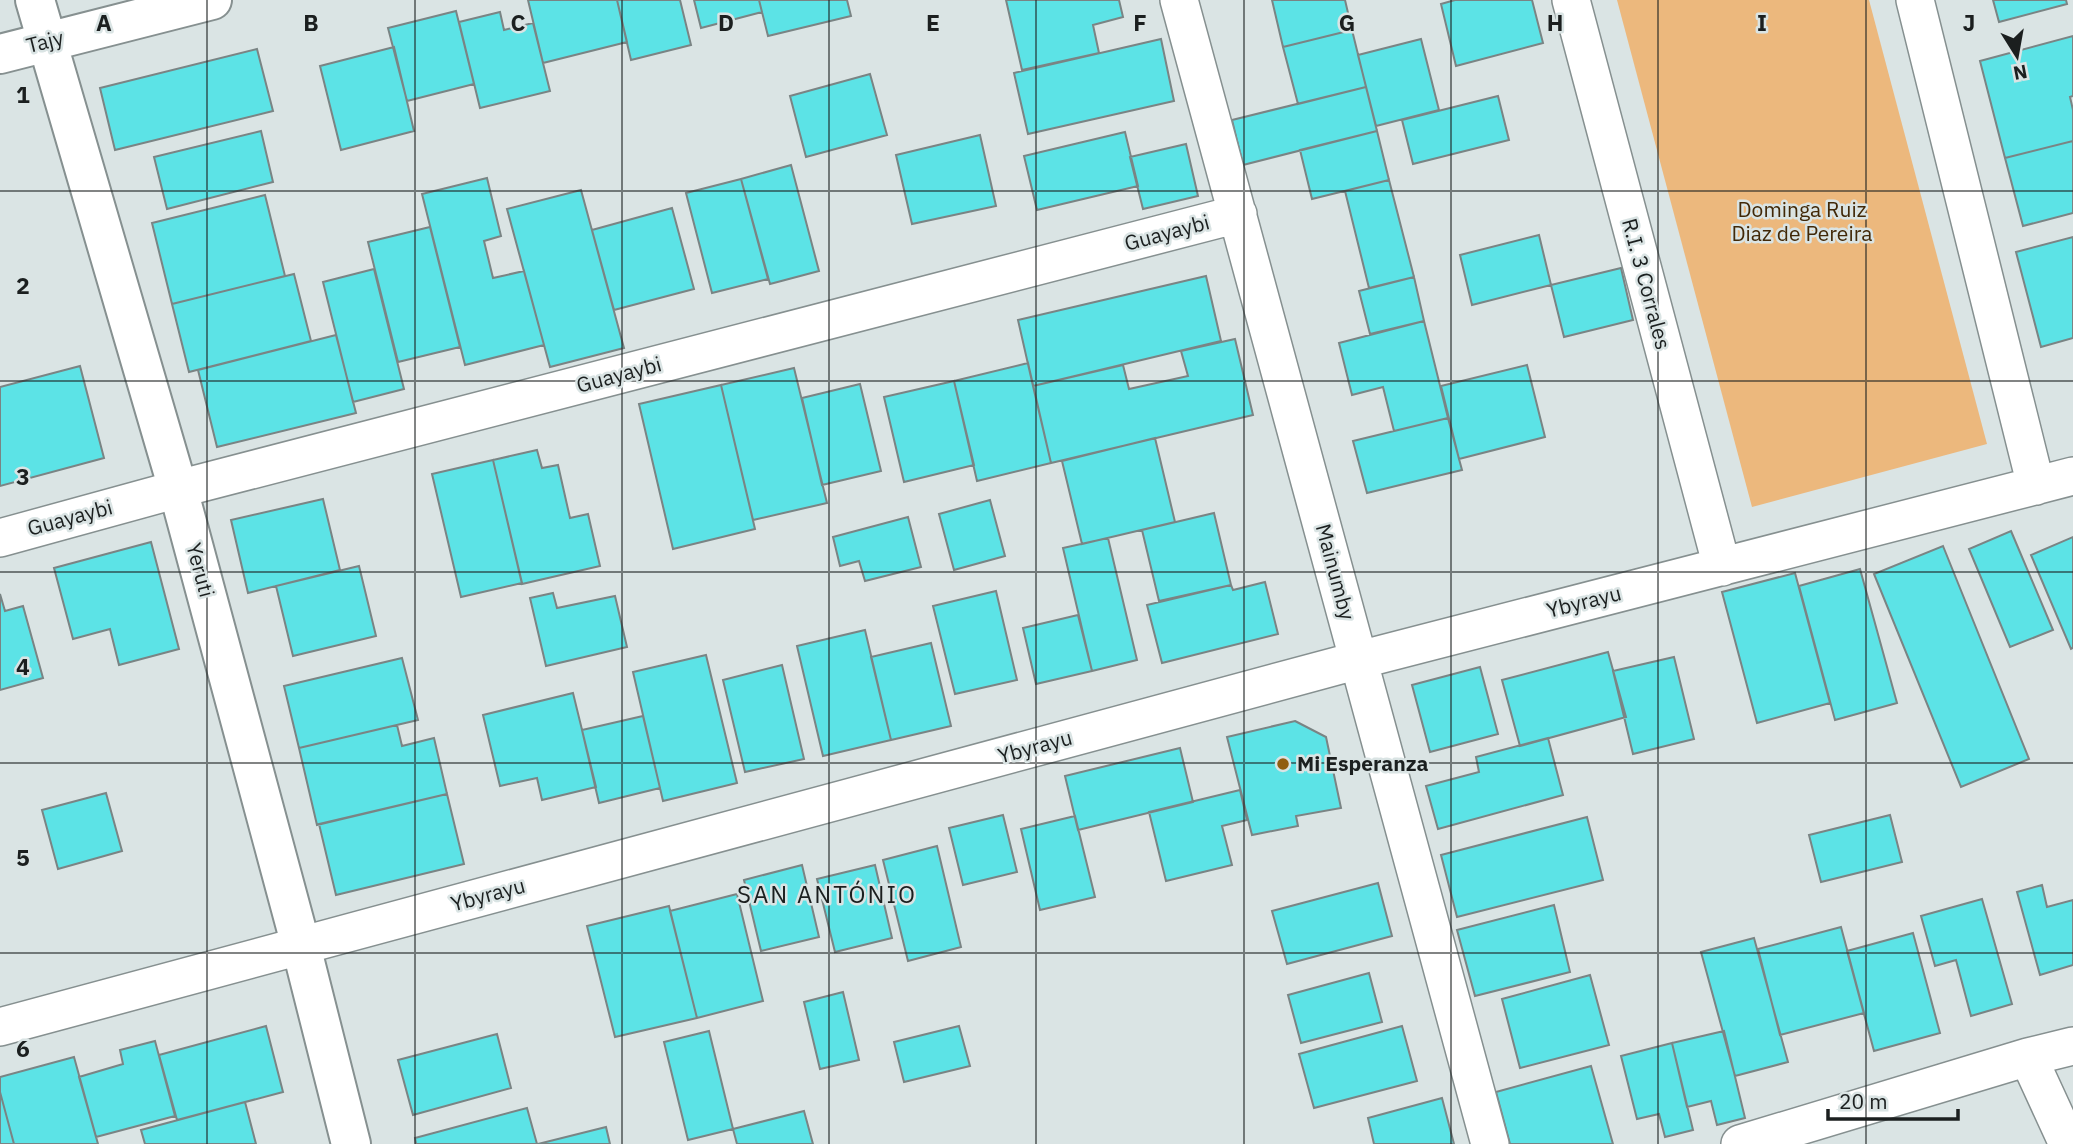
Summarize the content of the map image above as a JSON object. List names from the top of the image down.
{
  "streets": {
    "street": [
      "Tajy",
      "Guayaybi",
      "R.I. 3 Corrales",
      "Yeruti",
      "Mainumby",
      "Ybyrayu"
    ]
  },
  "crossings": [
    ["Tajy", "Yeruti"],
    ["Guayaybi", "Yeruti"],
    ["Guayaybi", "Mainumby"],
    ["R.I. 3 Corrales", "Ybyrayu"],
    ["Yeruti", "Ybyrayu"],
    ["Mainumby", "Ybyrayu"]
  ],
  "districts": ["SAN ANTÓNIO"],
  "parks": ["Dominga Ruiz Diaz de Pereira"],
  "places": ["Mi Esperanza"],
  "scale_bar": "20 m",
  "north": "bottom",
  "grid": {
    "columns": [
      "A",
      "B",
      "C",
      "D",
      "E",
      "F",
      "G",
      "H",
      "I",
      "J"
    ],
    "rows": [
      "1",
      "2",
      "3",
      "4",
      "5",
      "6"
    ]
  }
}
